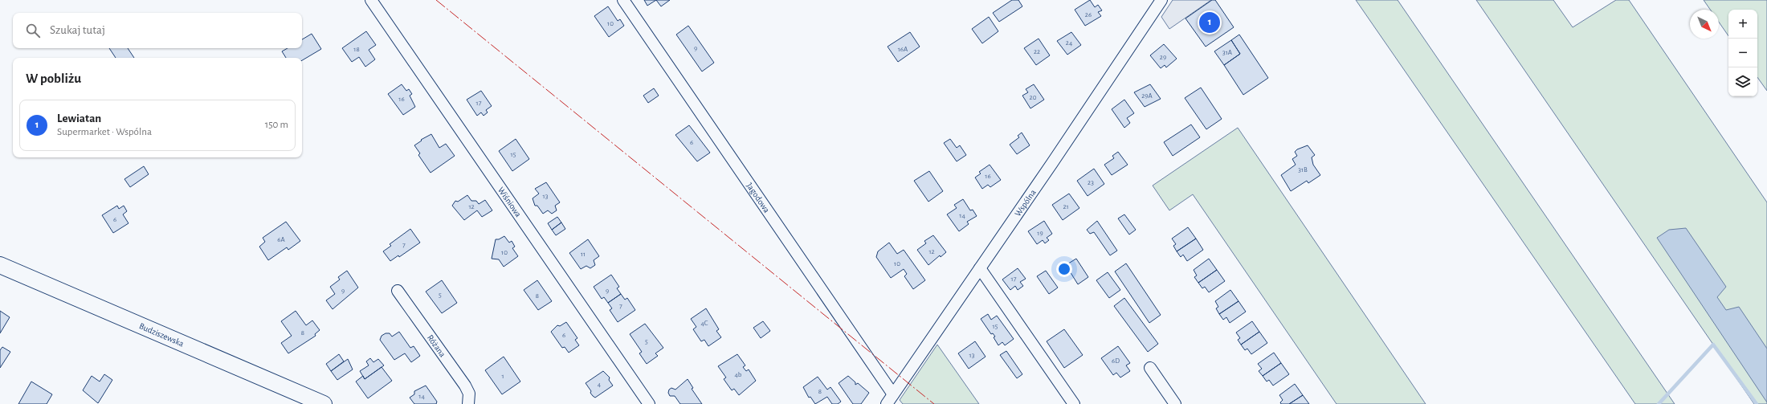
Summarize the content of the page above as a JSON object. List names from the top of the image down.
{
  "streets": {
    "street": [
      "Jagodowa",
      "Wiśniowa",
      "Wspólna",
      "Budziszewska",
      "Różana"
    ]
  },
  "crossings": [
    ["Jagodowa", "Wspólna"]
  ],
  "house_numbers": [
    "26",
    "10",
    "24",
    "9",
    "18",
    "16A",
    "22",
    "31A",
    "29",
    "29A",
    "20",
    "16",
    "17",
    "6",
    "15",
    "31B",
    "16",
    "23",
    "13",
    "12",
    "21",
    "14",
    "6",
    "19",
    "6A",
    "7",
    "12",
    "10",
    "11",
    "10",
    "17",
    "9",
    "9",
    "5",
    "8",
    "7",
    "4C",
    "15",
    "8",
    "6",
    "5",
    "13",
    "6D",
    "4b",
    "1",
    "4",
    "8",
    "14"
  ],
  "north": "bottom right",
  "page": {
    "map_buttons": ["+", "−"],
    "pins": "1",
    "search": "Szukaj tutaj",
    "heading": "W pobliżu",
    "list": [
      {
        "mark": "1",
        "name": "Lewiatan",
        "note": "Supermarket · Wspólna",
        "value": "150 m"
      }
    ]
  }
}
